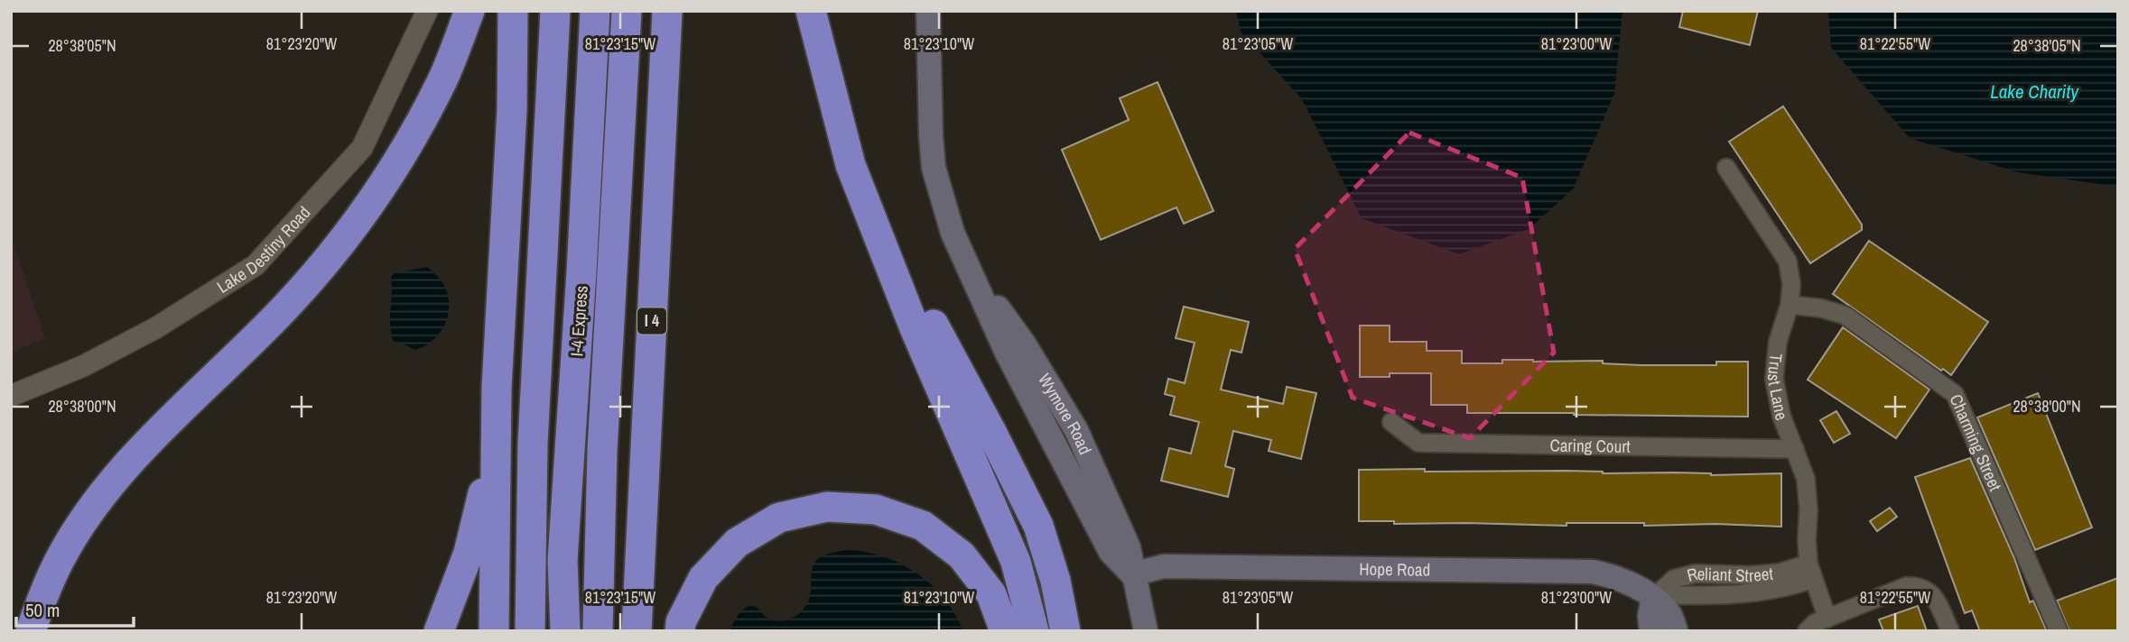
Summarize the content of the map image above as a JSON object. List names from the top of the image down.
{
  "streets": {
    "highway": ["I-4 Express", "I 4"],
    "main road": ["Wymore Road", "Hope Road"],
    "street": [
      "Lake Destiny Road",
      "Trust Lane",
      "Charming Street",
      "Caring Court",
      "Reliant Street"
    ]
  },
  "crossings": [
    ["Trust Lane", "Charming Street"],
    ["Trust Lane", "Caring Court"],
    ["Trust Lane", "Reliant Street"],
    ["Wymore Road", "Hope Road"],
    ["Hope Road", "Reliant Street"]
  ],
  "water": ["Lake Charity"],
  "scale_bar": "50 m",
  "coordinates": [
    "81°23'20\"W",
    "81°23'15\"W",
    "81°23'10\"W",
    "81°23'05\"W",
    "81°23'00\"W",
    "81°22'55\"W",
    "28°38'05\"N",
    "28°38'00\"N"
  ]
}
